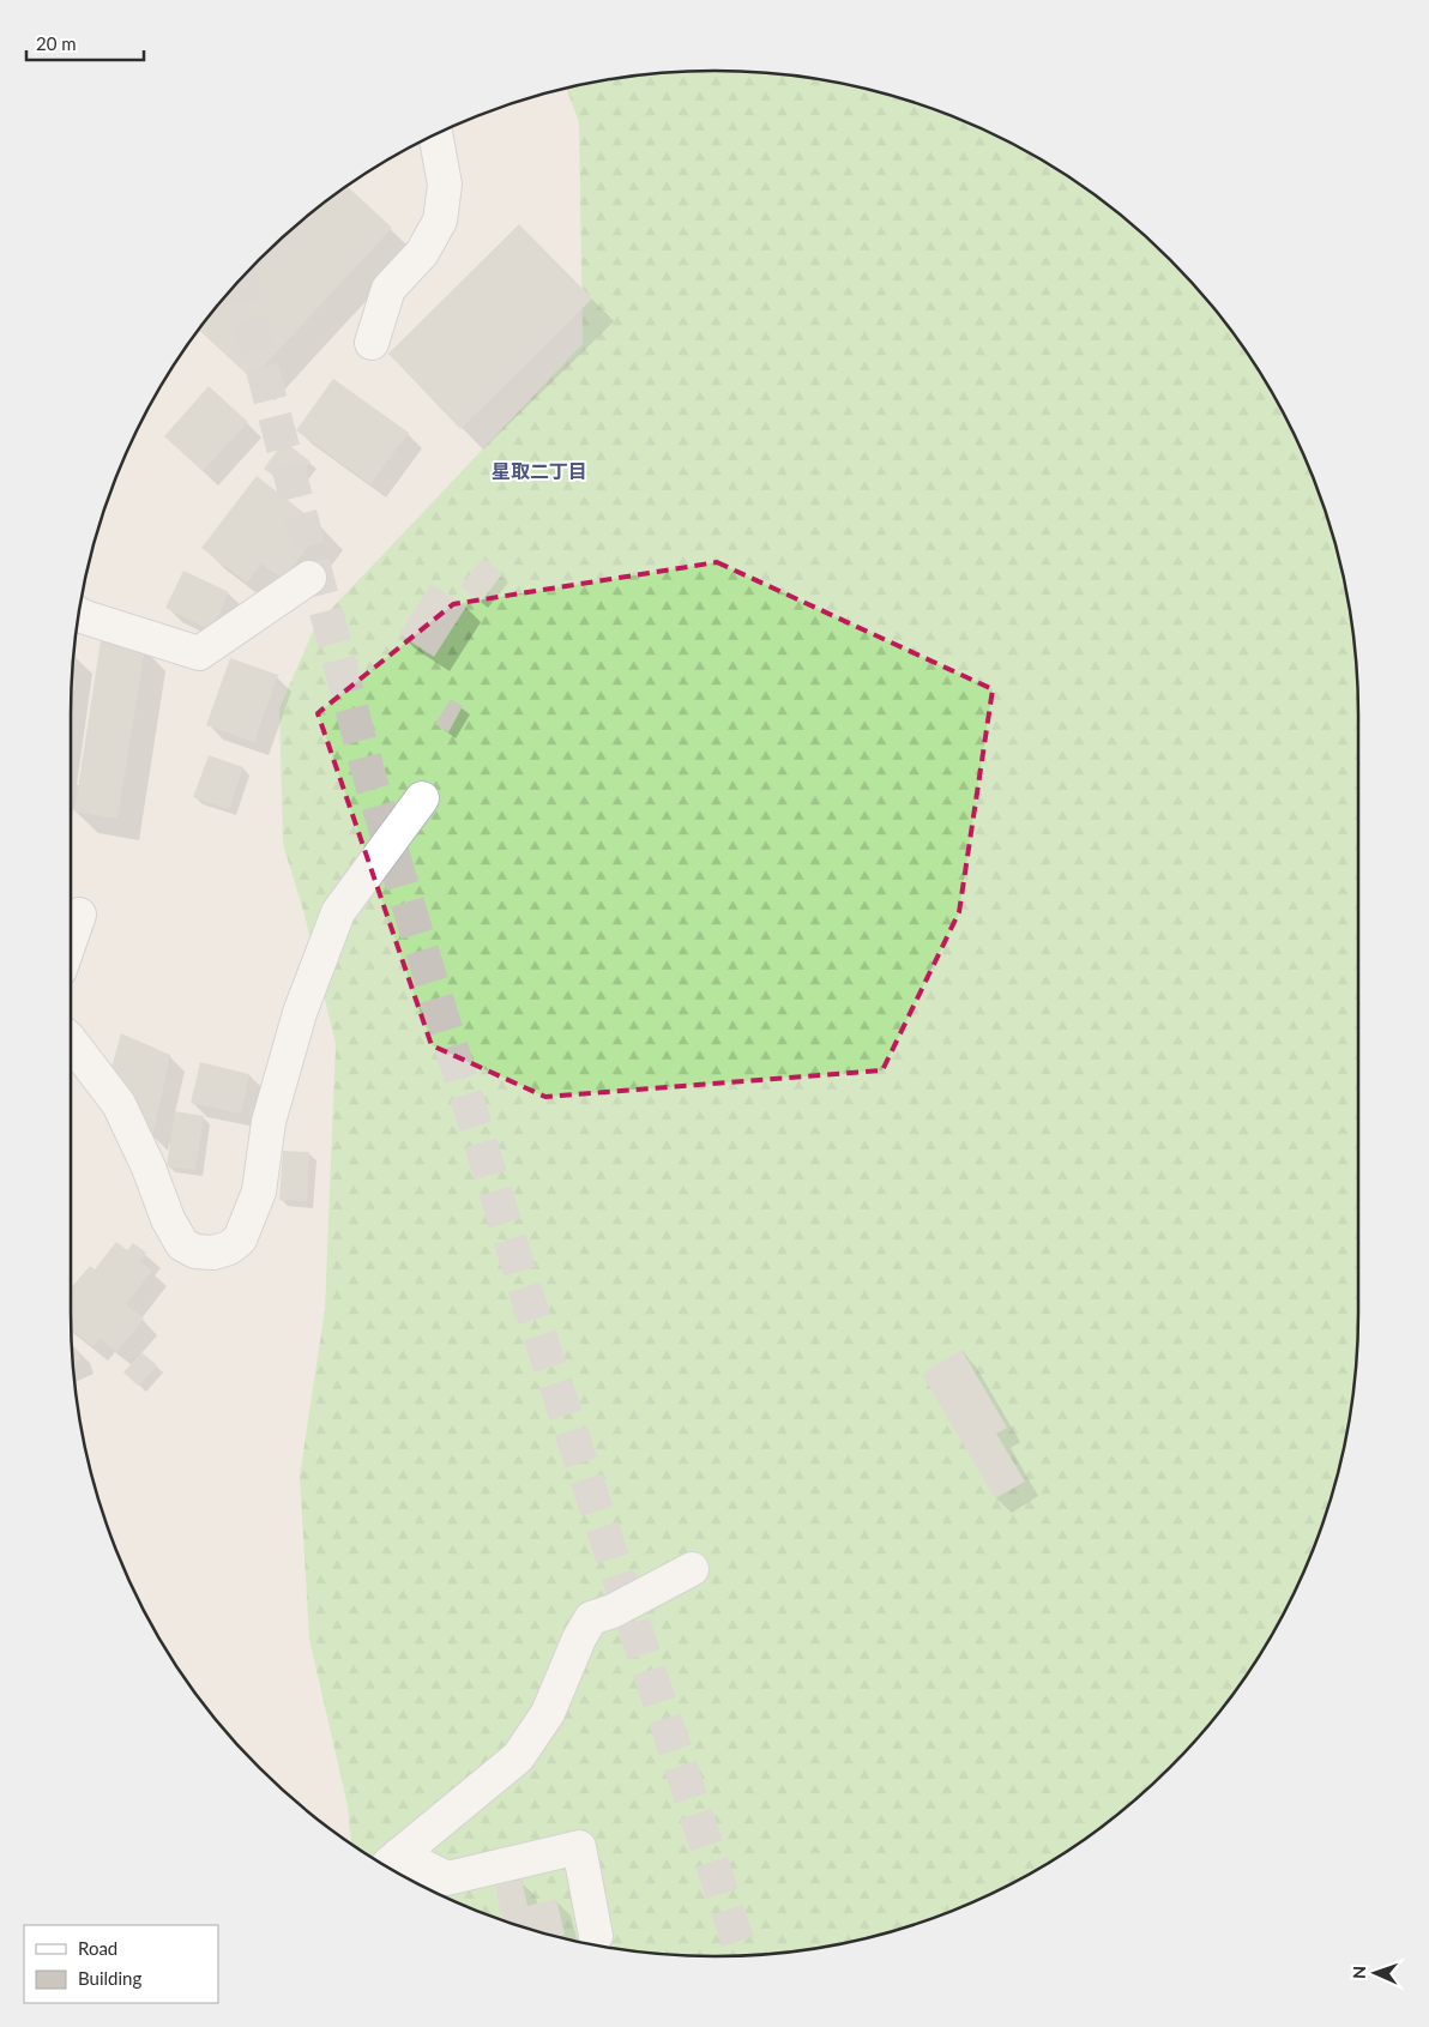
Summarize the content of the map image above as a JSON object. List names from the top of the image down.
{
  "districts": ["星取二丁目"],
  "legend": ["Road", "Building"],
  "scale_bar": "20 m",
  "north": "left"
}
